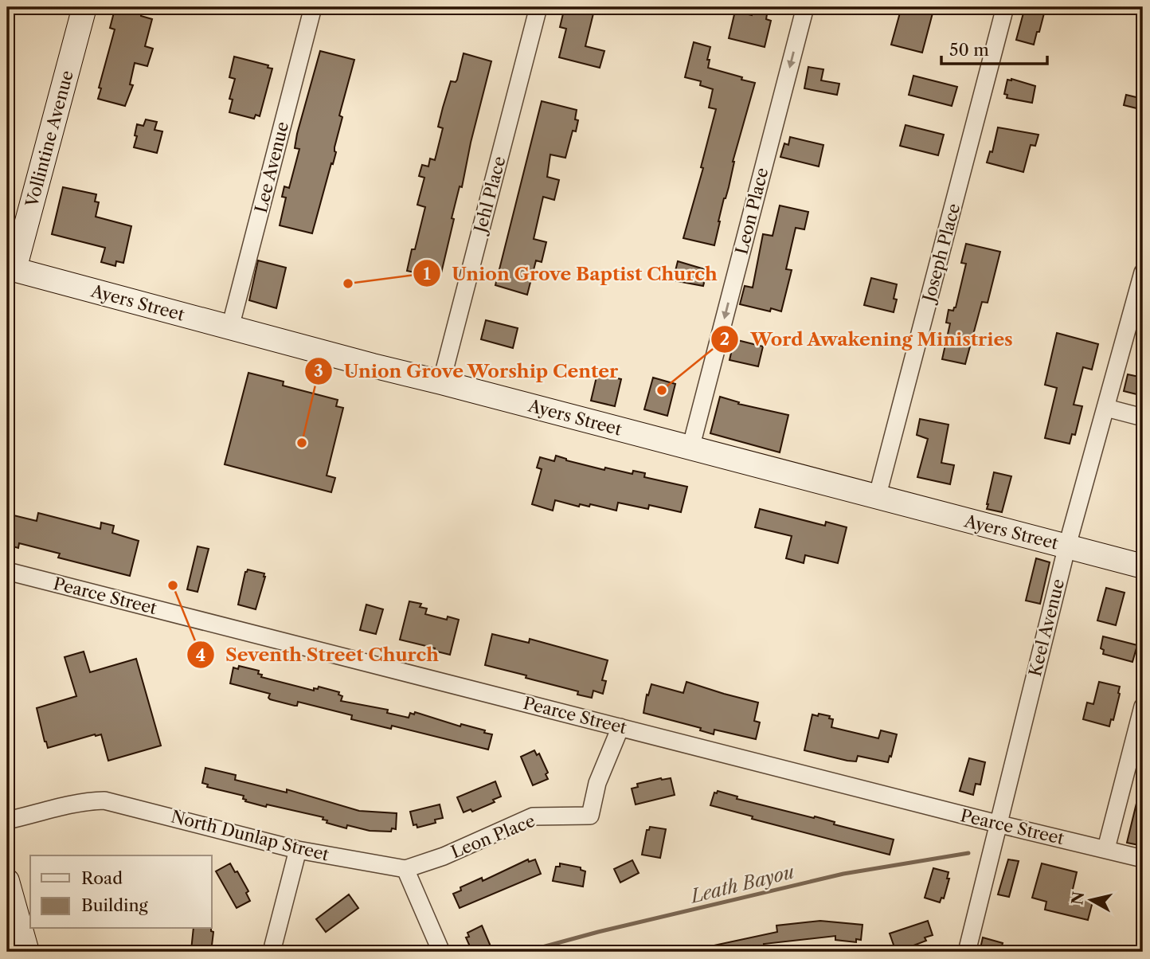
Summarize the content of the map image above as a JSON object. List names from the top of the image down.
{
  "streets": {
    "street": [
      "Vollintine Avenue",
      "Lee Avenue",
      "Jehl Place",
      "Leon Place",
      "Joseph Place",
      "Ayers Street",
      "Pearce Street",
      "Keel Avenue",
      "North Dunlap Street"
    ]
  },
  "crossings": [
    ["Vollintine Avenue", "Ayers Street"],
    ["Lee Avenue", "Ayers Street"],
    ["Jehl Place", "Ayers Street"],
    ["Leon Place", "Ayers Street"],
    ["Leon Place", "Pearce Street"],
    ["Leon Place", "North Dunlap Street"],
    ["Joseph Place", "Ayers Street"],
    ["Ayers Street", "Keel Avenue"],
    ["Pearce Street", "Keel Avenue"]
  ],
  "one_way": ["Leon Place"],
  "water": ["Leath Bayou"],
  "places": [
    "Union Grove Baptist Church",
    "Word Awakening Ministries",
    "Union Grove Worship Center",
    "Seventh Street Church"
  ],
  "legend": ["Road", "Building"],
  "scale_bar": "50 m",
  "north": "left"
}
